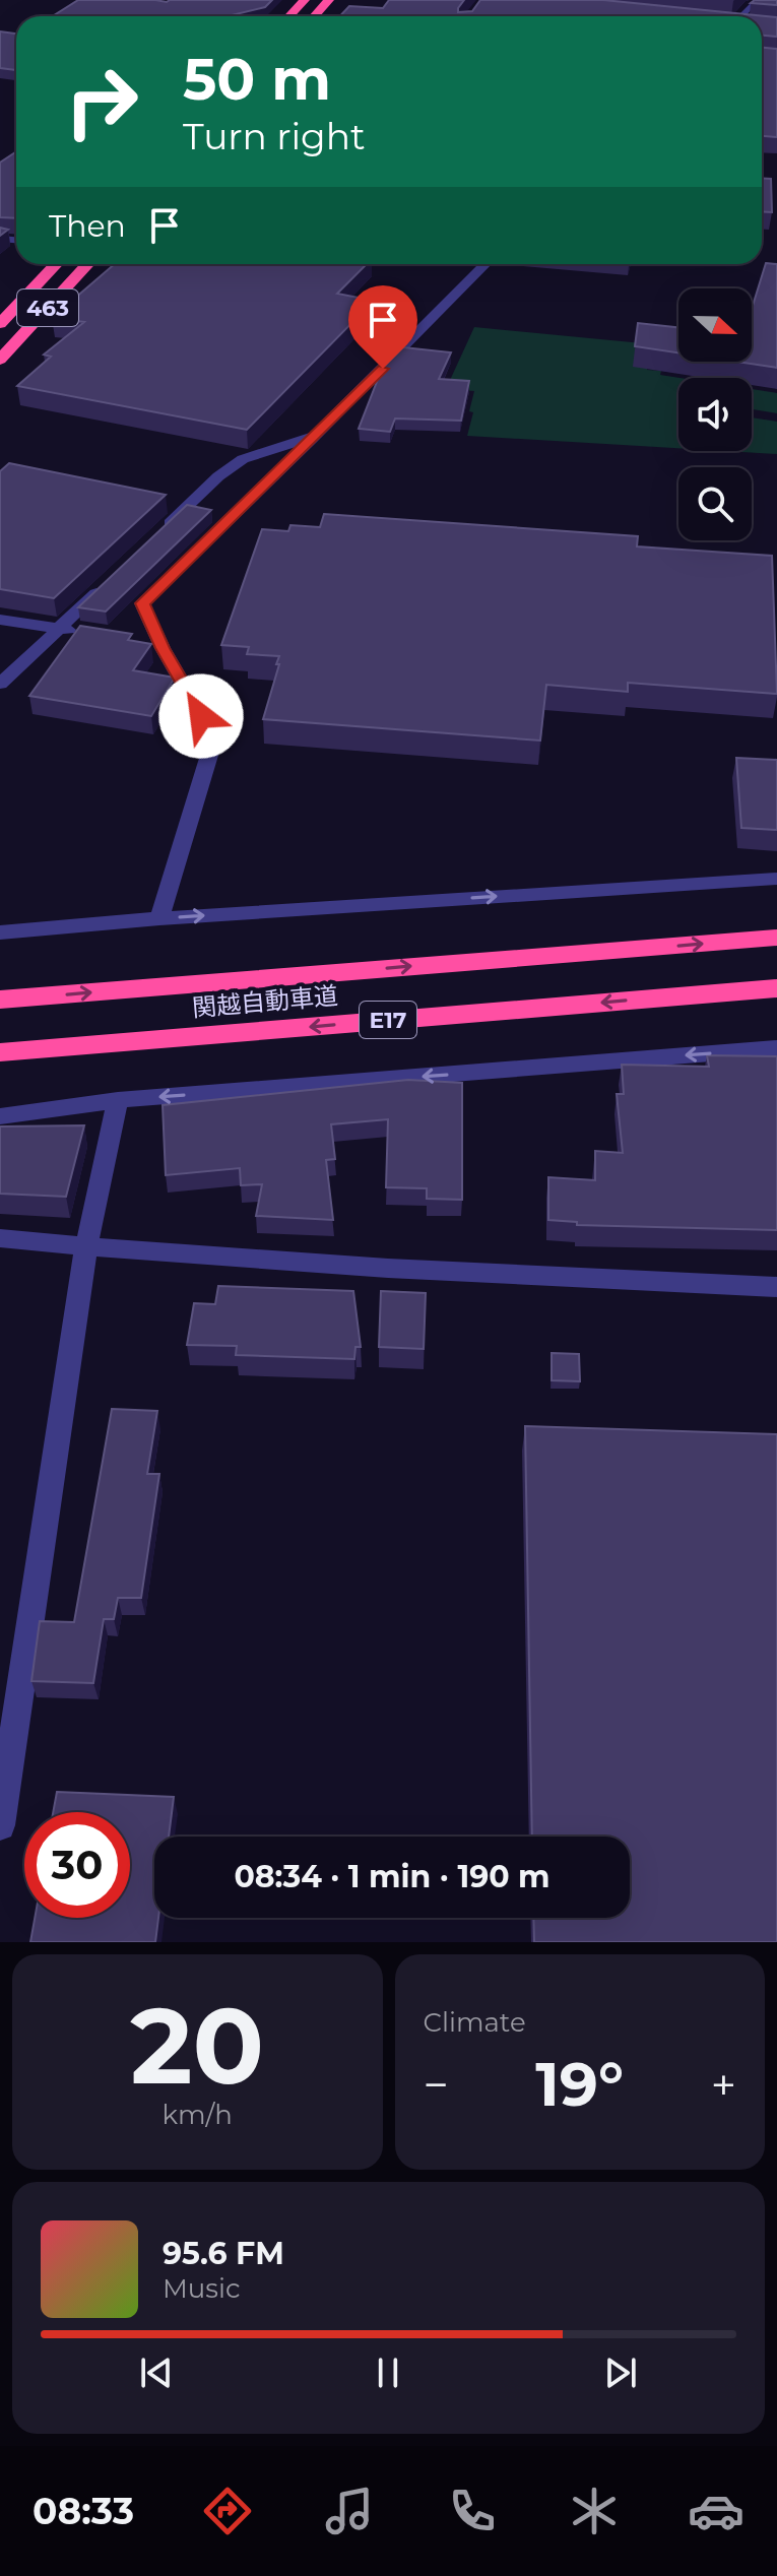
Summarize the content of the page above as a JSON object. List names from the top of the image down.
{
  "streets": {
    "highway": ["463", "関越自動車道", "E17"]
  },
  "north": "right",
  "page": {
    "turn": ["50 m", "Turn right"],
    "then": "Then",
    "limit": "30",
    "trip": "08:34 · 1 min · 190 m",
    "tile": [
      ["20", "km/h"],
      "Climate"
    ],
    "heat": ["−", "19°", "+"],
    "song": ["95.6 FM", "Music"],
    "tabs": "08:33"
  }
}
